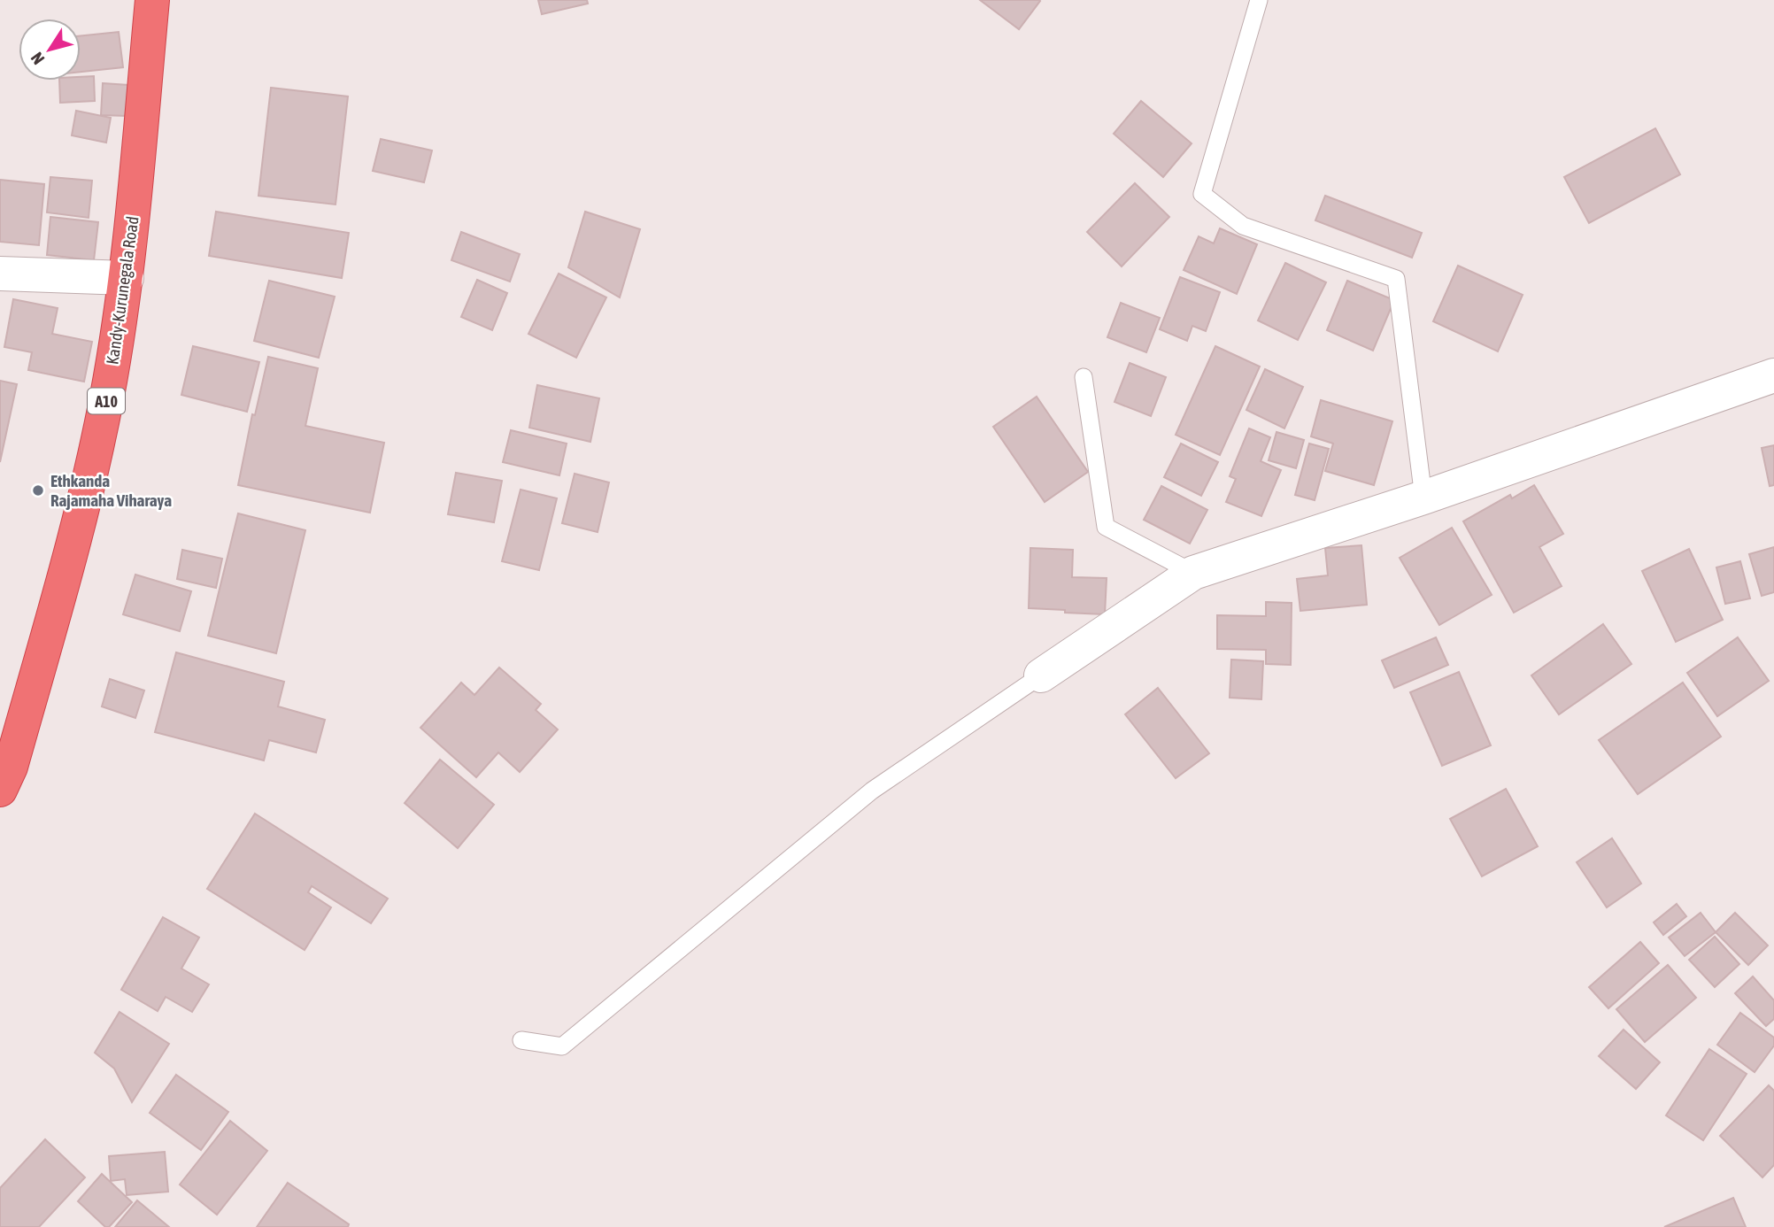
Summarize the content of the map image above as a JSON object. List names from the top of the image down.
{
  "streets": {
    "highway": ["Kandy-Kurunegala Road", "A10"]
  },
  "places": ["Ethkanda Rajamaha Viharaya"],
  "north": "bottom left"
}
